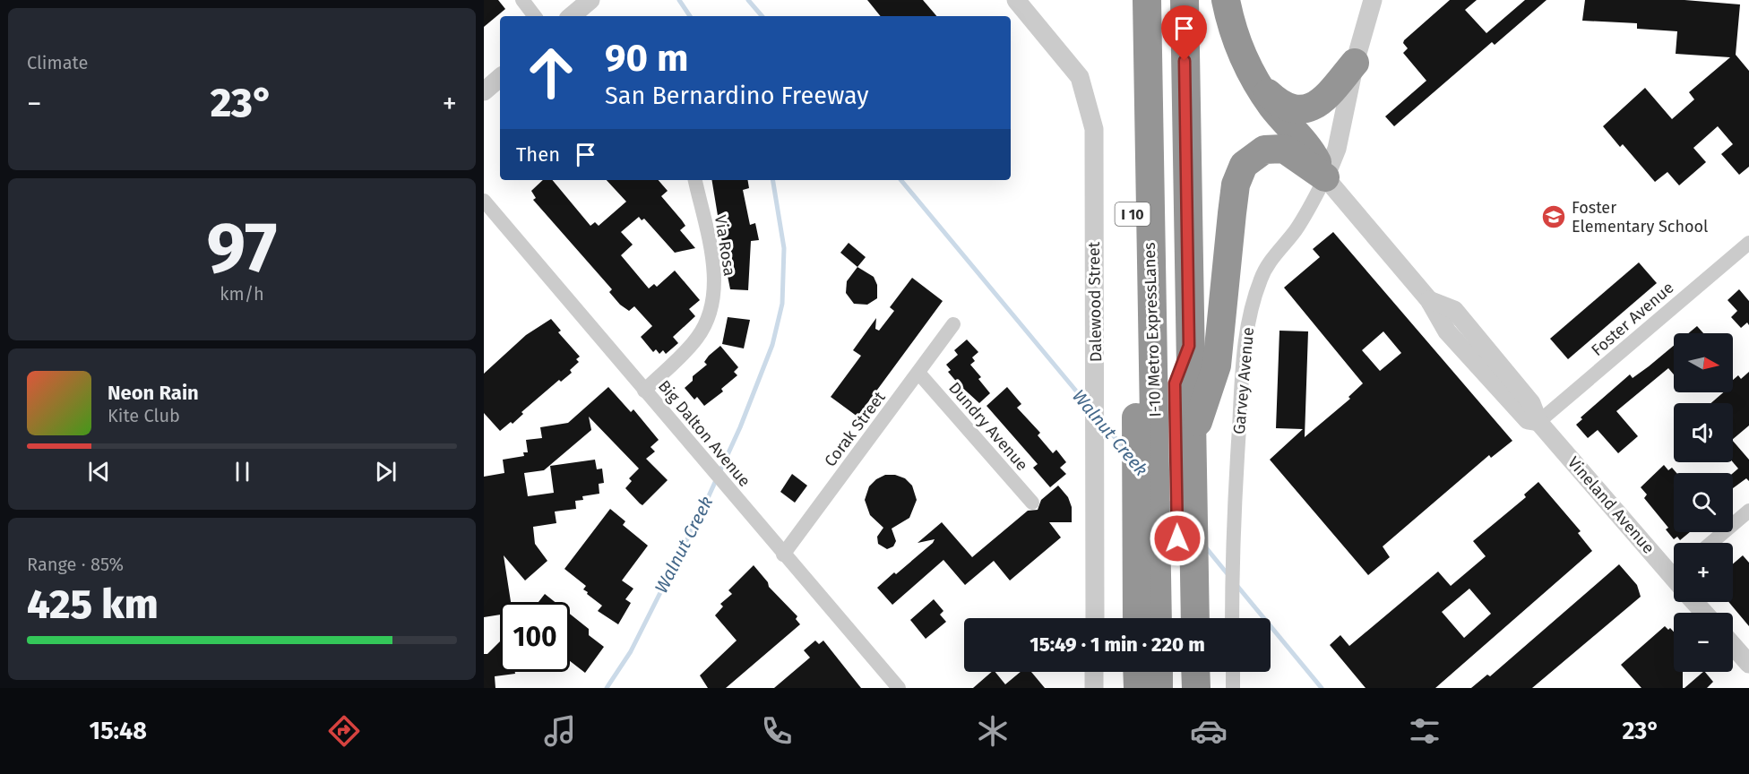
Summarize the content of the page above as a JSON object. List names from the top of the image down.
{
  "streets": {
    "highway": ["I 10", "I-10 Metro ExpressLanes"],
    "street": [
      "Via Rosa",
      "Dalewood Street",
      "Foster Avenue",
      "Garvey Avenue",
      "Dundry Avenue",
      "Corak Street",
      "Big Dalton Avenue",
      "Vineland Avenue"
    ]
  },
  "crossings": [
    ["Via Rosa", "Big Dalton Avenue"],
    ["Foster Avenue", "Vineland Avenue"],
    ["Garvey Avenue", "Vineland Avenue"],
    ["Dundry Avenue", "Corak Street"],
    ["Corak Street", "Big Dalton Avenue"]
  ],
  "water": ["Walnut Creek"],
  "places": {
    "school or university": ["Foster Elementary School"]
  },
  "north": "right",
  "page": {
    "tile": [
      "Climate",
      ["97", "km/h"],
      ["Range · 85%", "425 km"]
    ],
    "turn": ["90 m", "San Bernardino Freeway"],
    "heat": ["−", "23°", "+"],
    "then": "Then",
    "map_buttons": ["+", "−"],
    "song": ["Neon Rain", "Kite Club"],
    "limit": "100",
    "trip": "15:49 · 1 min · 220 m",
    "tabs": ["15:48", "23°"]
  }
}
